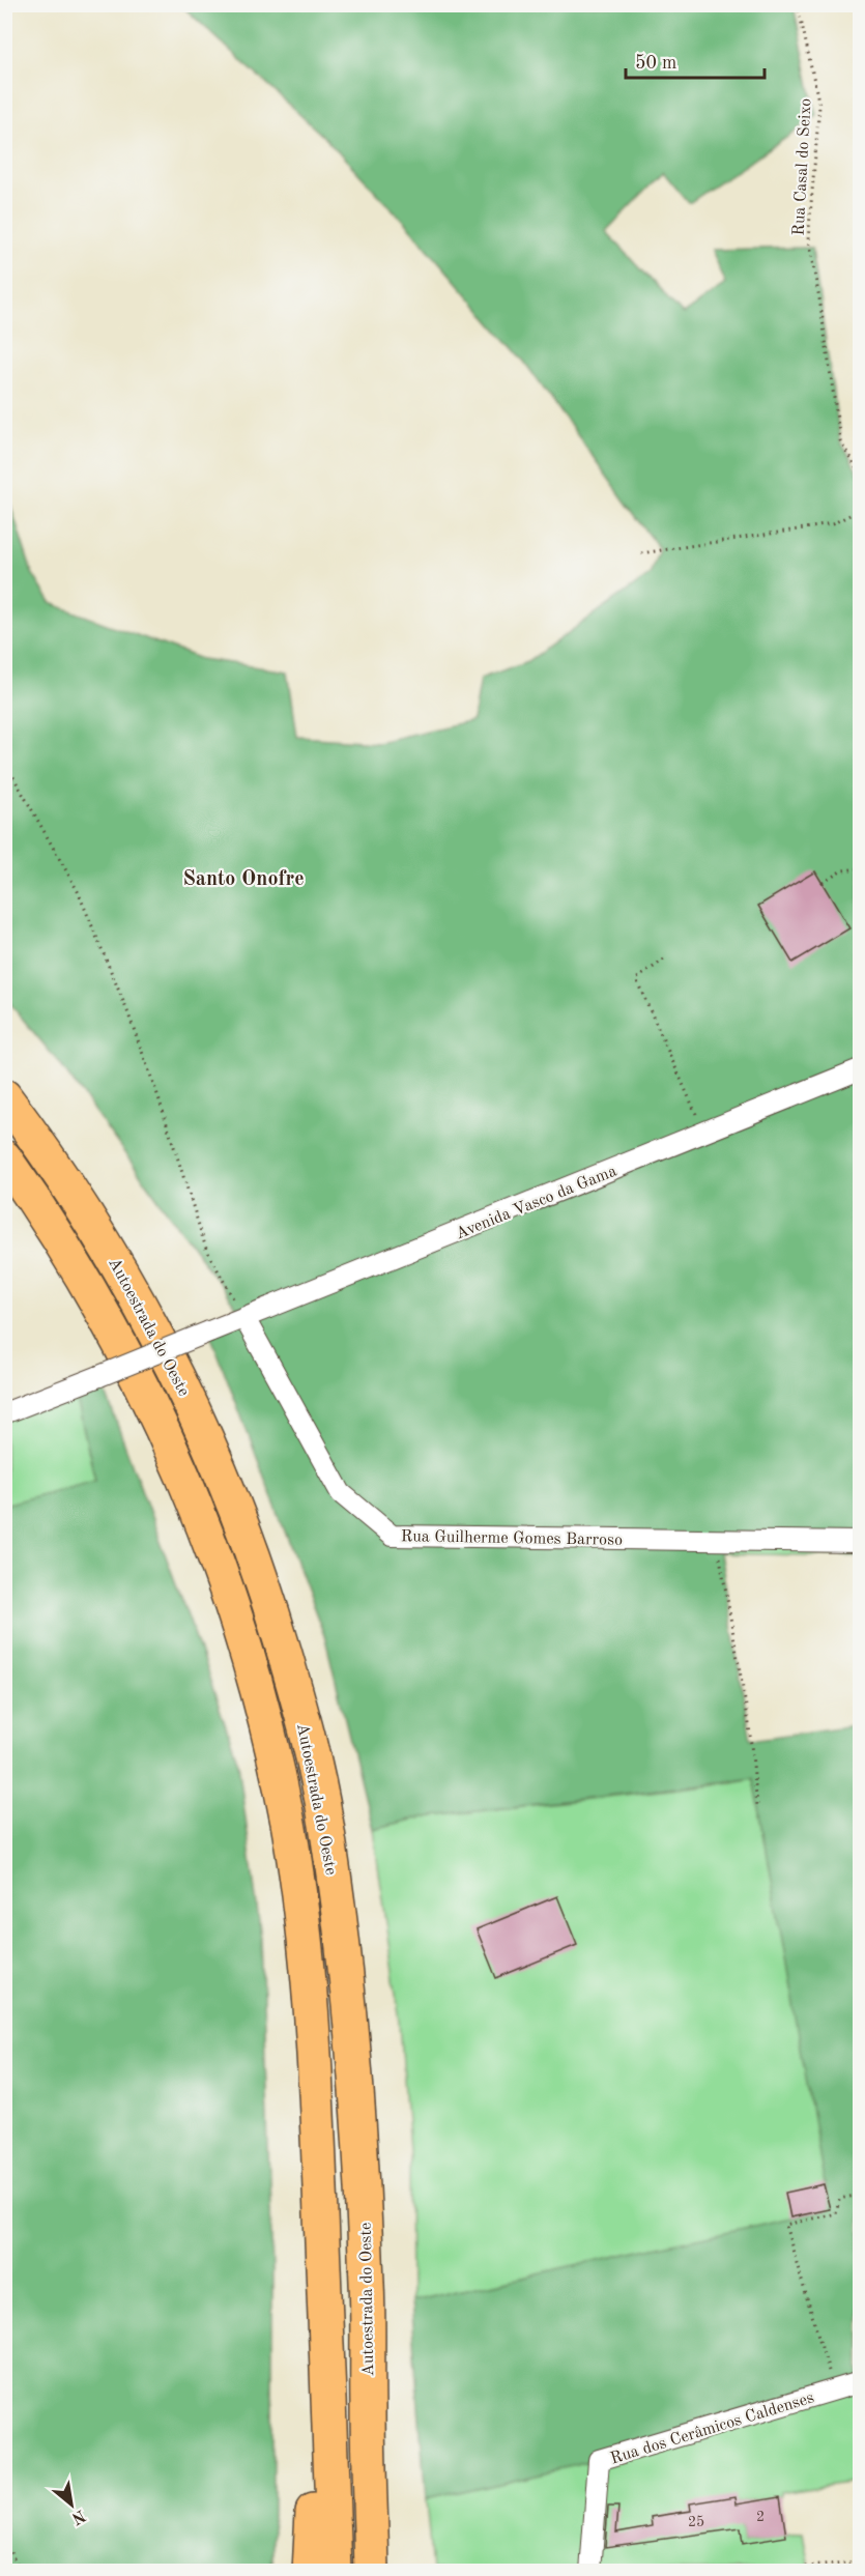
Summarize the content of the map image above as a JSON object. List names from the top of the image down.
{
  "streets": {
    "highway": ["Autoestrada do Oeste"],
    "street": ["Avenida Vasco da Gama", "Rua Guilherme Gomes Barroso", "Rua dos Cerâmicos Caldenses"],
    "path": ["Rua Casal do Seixo"]
  },
  "crossings": [
    ["Avenida Vasco da Gama", "Rua Guilherme Gomes Barroso"]
  ],
  "districts": ["Santo Onofre"],
  "house_numbers": ["2", "25"],
  "scale_bar": "50 m",
  "north": "bottom right"
}
